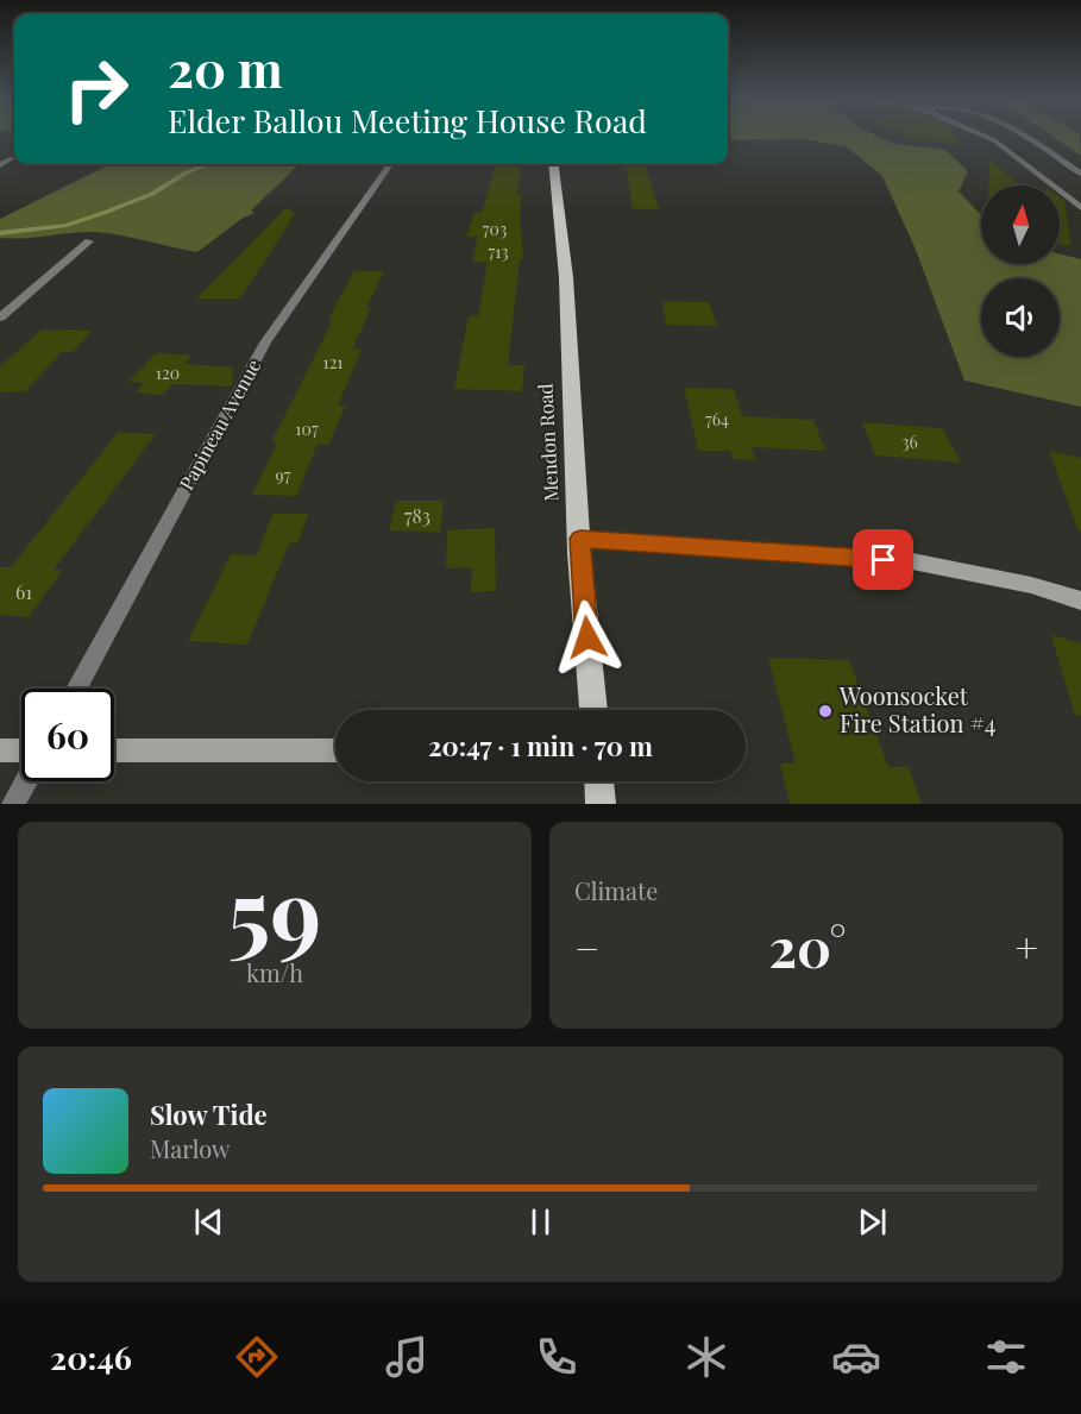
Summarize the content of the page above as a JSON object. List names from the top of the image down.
{
  "streets": {
    "main road": ["Mendon Road"],
    "street": ["Papineau Avenue"]
  },
  "places": ["Woonsocket Fire Station #4"],
  "house_numbers": [
    "703",
    "713",
    "121",
    "120",
    "764",
    "107",
    "36",
    "97",
    "783",
    "61"
  ],
  "north": "top",
  "page": {
    "turn": ["20 m", "Elder Ballou Meeting House Road"],
    "limit": "60",
    "trip": "20:47 · 1 min · 70 m",
    "tile": [
      ["59", "km/h"],
      "Climate"
    ],
    "heat": ["−", "20°", "+"],
    "song": ["Slow Tide", "Marlow"],
    "tabs": "20:46"
  }
}
